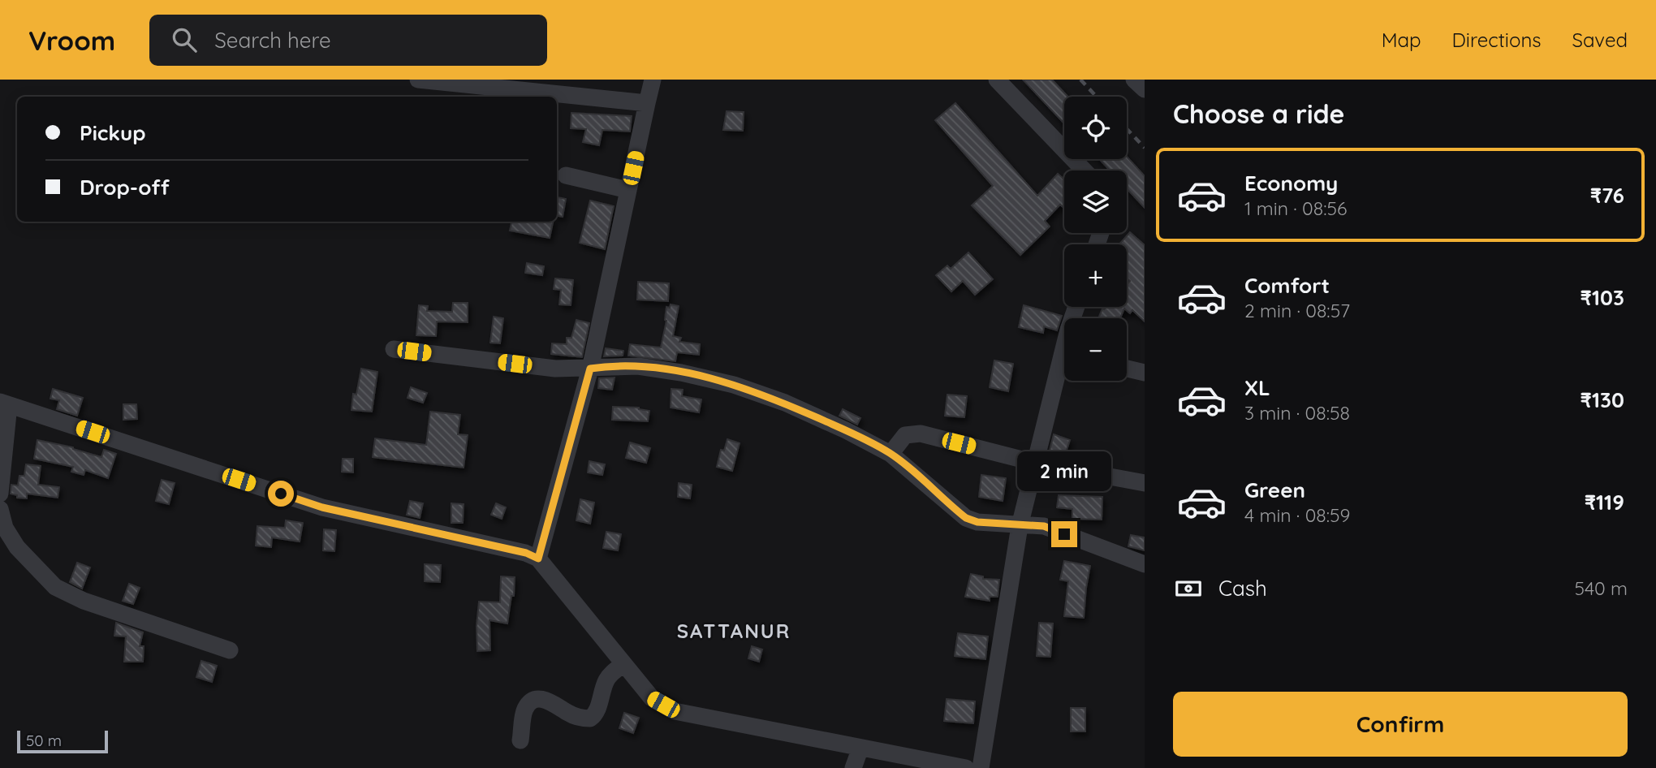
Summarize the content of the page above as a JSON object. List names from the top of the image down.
{
  "districts": ["SATTANUR"],
  "scale_bar": "50 m",
  "page": {
    "header": "Vroom",
    "search": "Search here",
    "nav": ["Map", "Directions", "Saved"],
    "heading": "Choose a ride",
    "map_buttons": ["+", "−"],
    "banner": ["Pickup", "Drop-off"],
    "list": [
      {
        "name": "Economy",
        "note": "1 min · 08:56",
        "value": "₹76"
      },
      {
        "name": "Comfort",
        "note": "2 min · 08:57",
        "value": "₹103"
      },
      {
        "name": "XL",
        "note": "3 min · 08:58",
        "value": "₹130"
      },
      {
        "name": "Green",
        "note": "4 min · 08:59",
        "value": "₹119"
      }
    ],
    "bubble": "2 min",
    "pay": ["Cash", "540 m"],
    "buttons": "Confirm",
    "scale": "50 m"
  }
}
